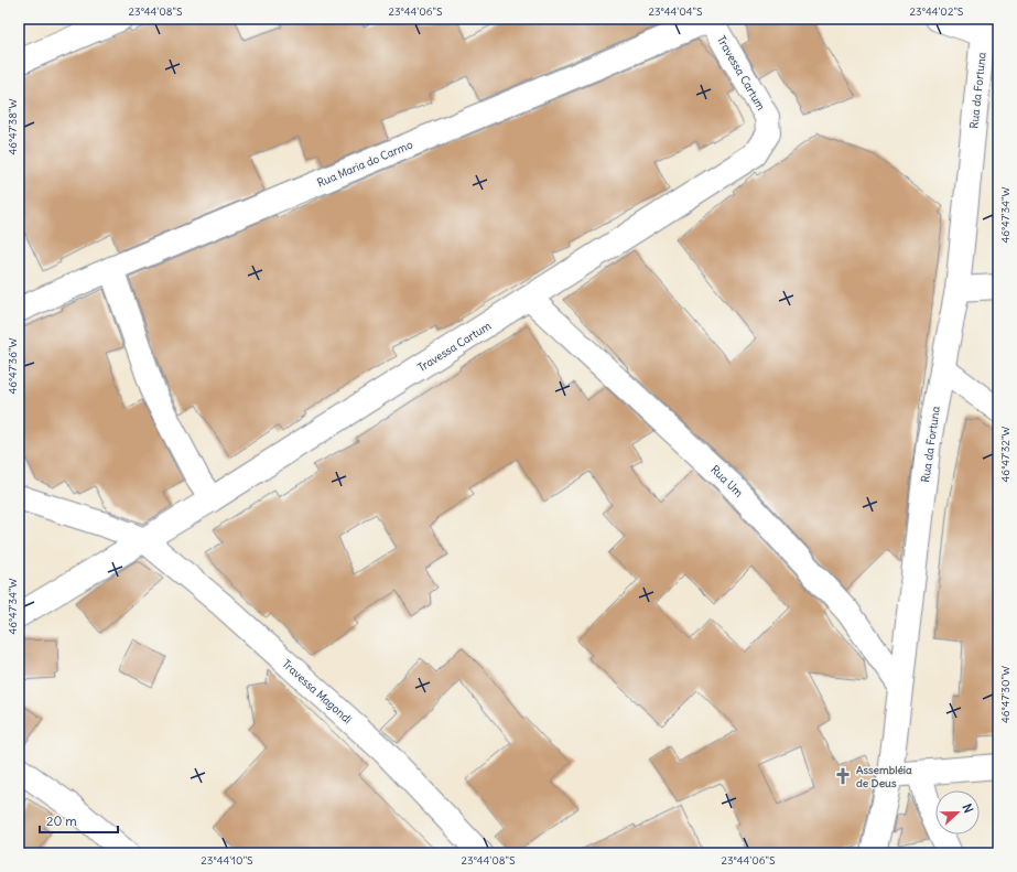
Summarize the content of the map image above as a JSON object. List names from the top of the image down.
{
  "streets": {
    "street": [
      "Travessa Cartum",
      "Rua da Fortuna",
      "Rua Maria do Carmo",
      "Rua Um",
      "Travessa Magondi"
    ]
  },
  "crossings": [
    ["Travessa Cartum", "Rua Maria do Carmo"],
    ["Travessa Cartum", "Rua Um"],
    ["Travessa Cartum", "Travessa Magondi"],
    ["Rua da Fortuna", "Rua Um"]
  ],
  "places": {
    "church": ["Assembléia de Deus"]
  },
  "scale_bar": "20 m",
  "north": "right",
  "coordinates": [
    "23°44'08\"S",
    "23°44'06\"S",
    "23°44'04\"S",
    "23°44'02\"S",
    "46°47'38\"W",
    "46°47'34\"W",
    "46°47'36\"W",
    "46°47'32\"W",
    "46°47'30\"W",
    "23°44'10\"S"
  ]
}
